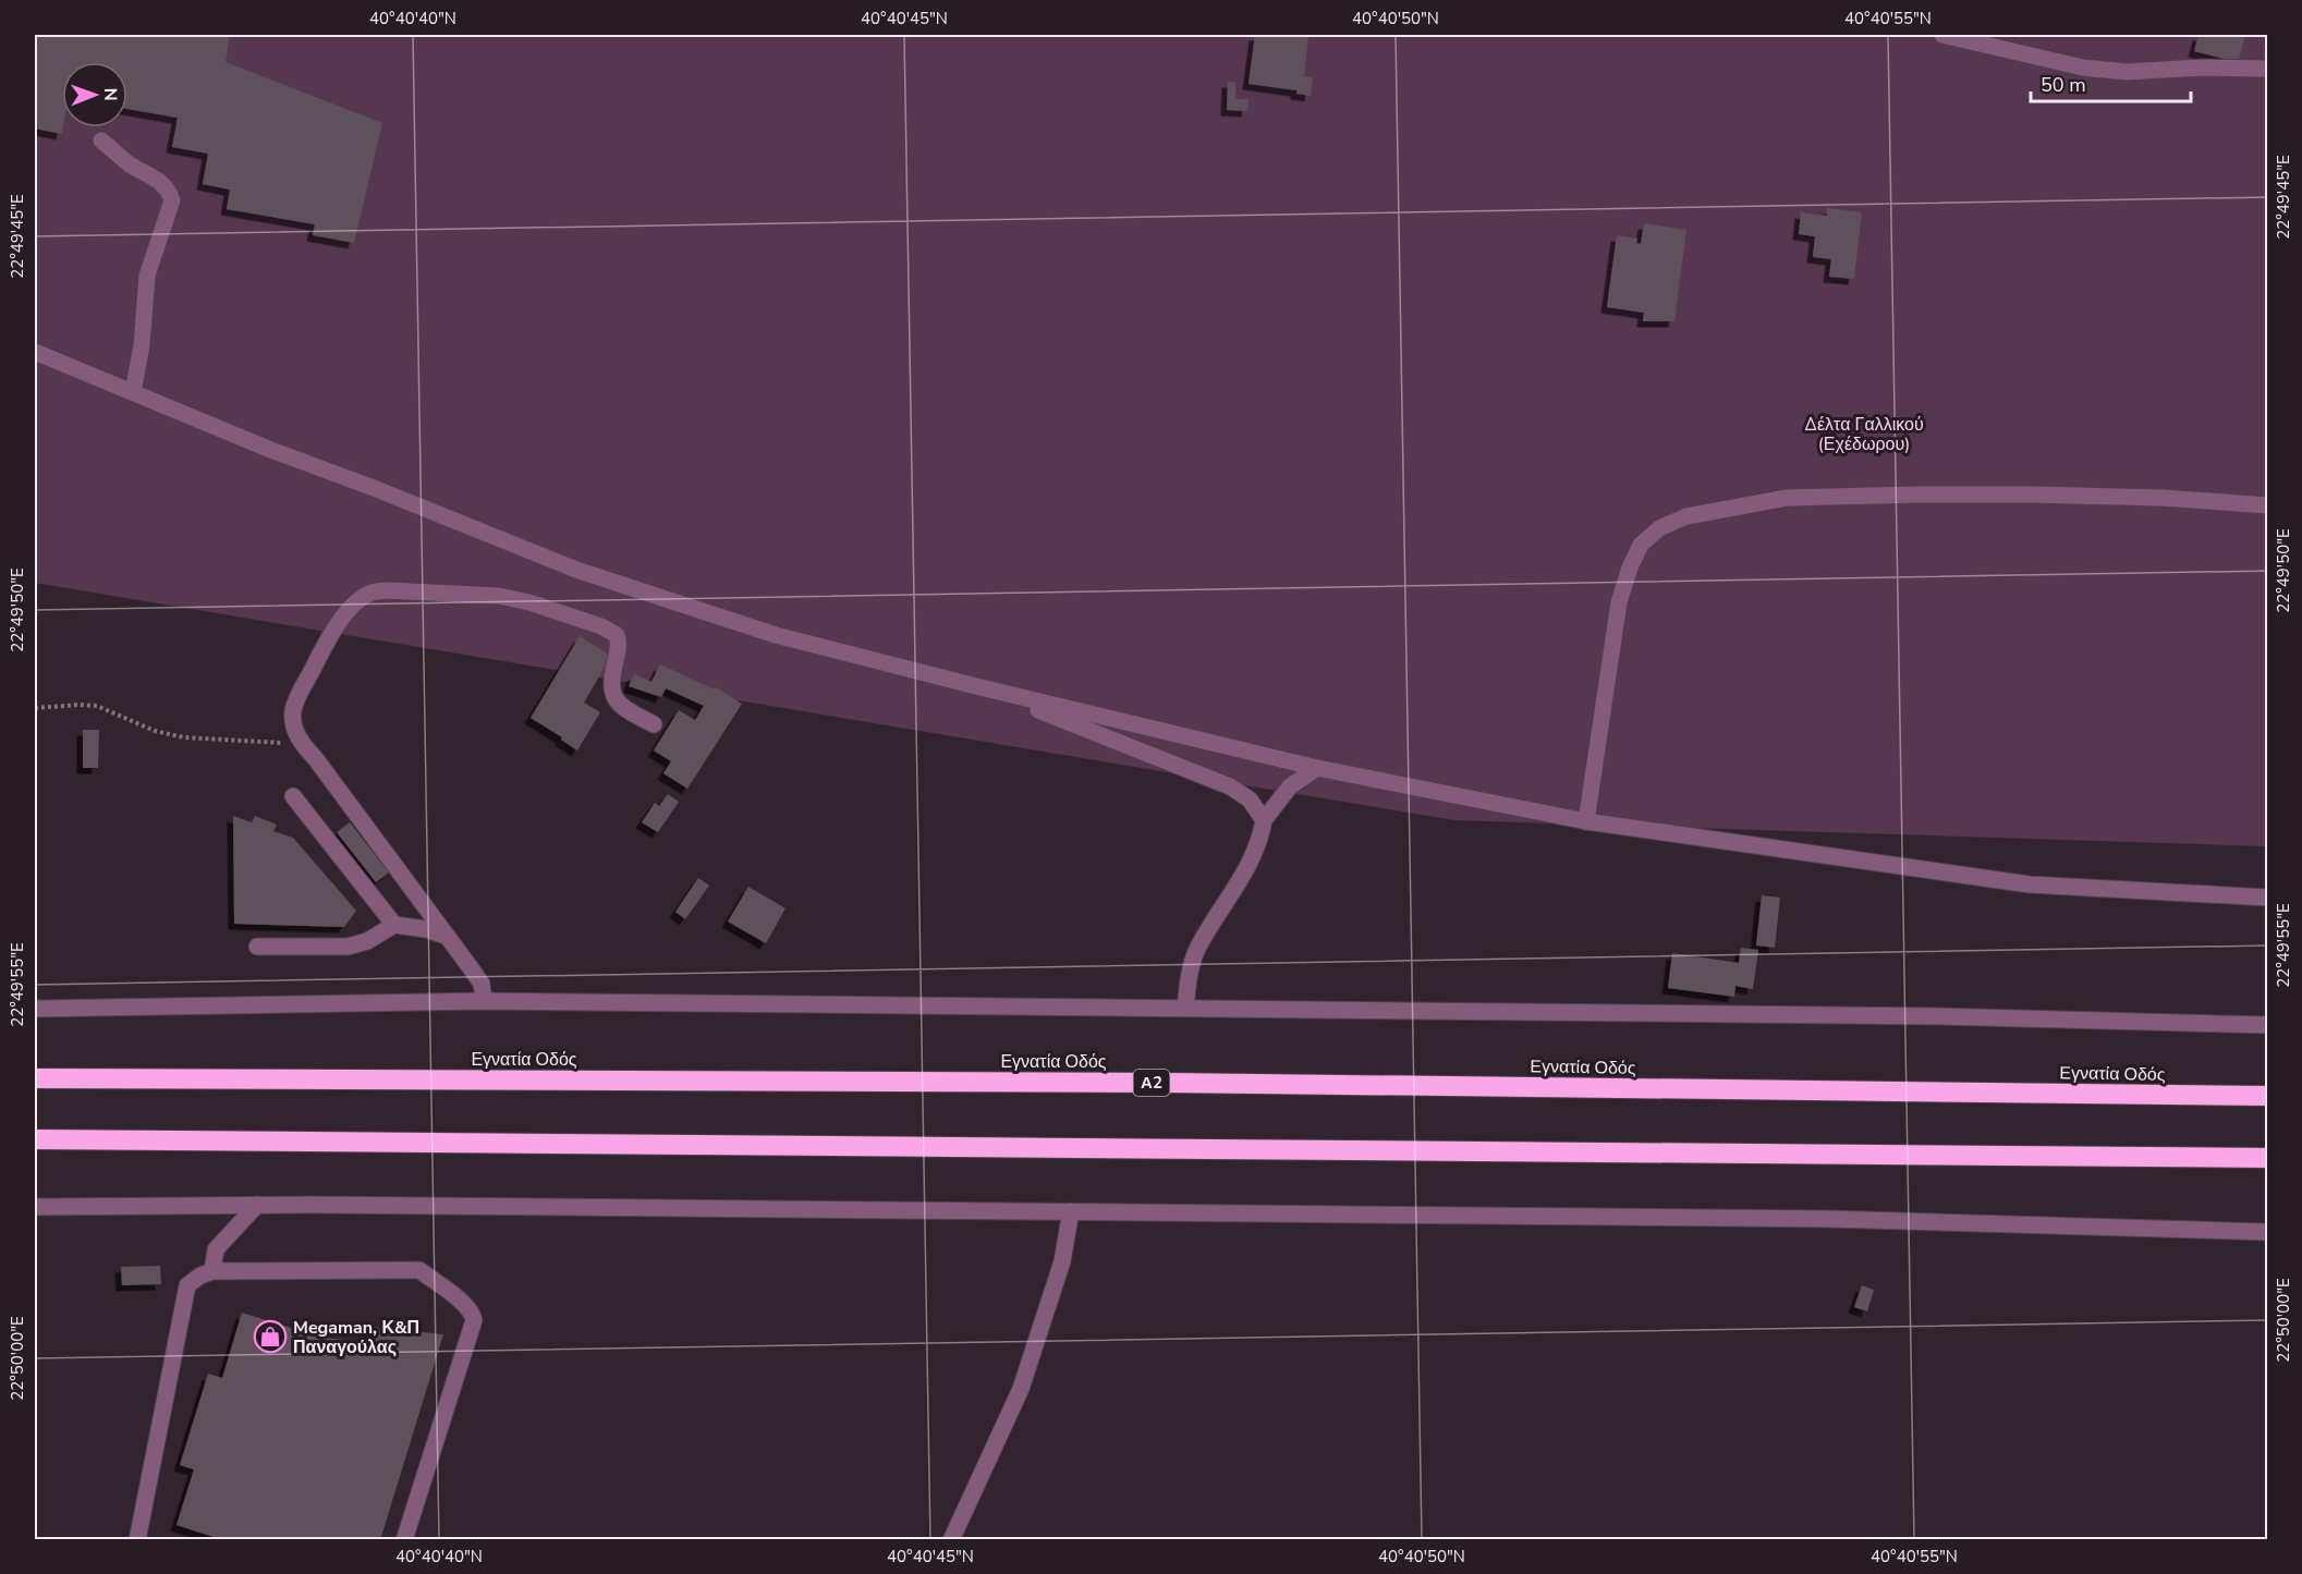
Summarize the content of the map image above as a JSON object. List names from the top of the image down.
{
  "streets": {
    "highway": ["Εγνατία Οδός", "Α2"]
  },
  "parks": ["Δέλτα Γαλλικού (Εχέδωρου)"],
  "places": {
    "shop": ["Megaman, Κ&Π Παναγούλας"]
  },
  "scale_bar": "50 m",
  "north": "right",
  "coordinates": [
    "40°40'40\"N",
    "40°40'45\"N",
    "40°40'50\"N",
    "40°40'55\"N",
    "22°49'45\"E",
    "22°49'50\"E",
    "22°49'55\"E",
    "22°50'00\"E"
  ]
}
